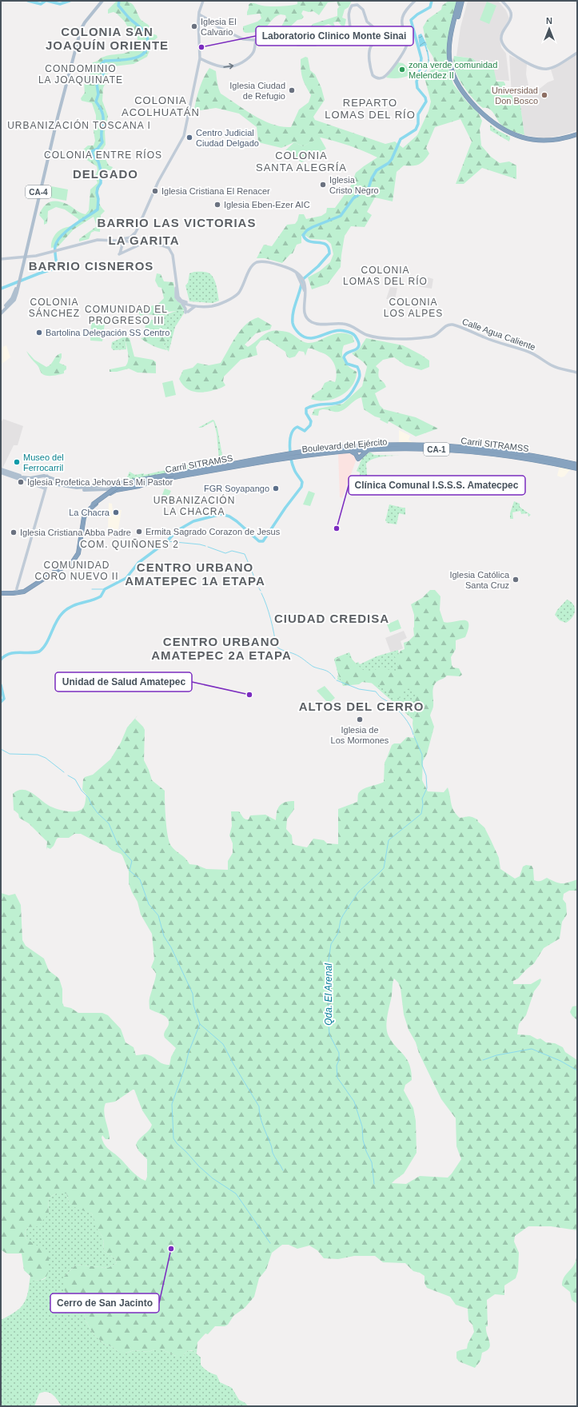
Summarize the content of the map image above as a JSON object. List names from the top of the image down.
{
  "streets": {
    "highway": ["Boulevard del Ejército", "CA-1"],
    "main road": ["CA-4", "Calle Agua Caliente", "Carril SITRAMSS"]
  },
  "crossings": [
    ["Carril SITRAMSS", "Boulevard del Ejército"],
    ["Boulevard del Ejército", "CA-1"]
  ],
  "districts": [
    "COLONIA SAN JOAQUÍN ORIENTE",
    "CONDOMINIO LA JOAQUINATE",
    "COLONIA ACOLHUATÁN",
    "REPARTO LOMAS DEL RÍO",
    "URBANIZACIÓN TOSCANA I",
    "COLONIA ENTRE RÍOS",
    "COLONIA SANTA ALEGRÍA",
    "DELGADO",
    "BARRIO LAS VICTORIAS",
    "LA GARITA",
    "BARRIO CISNEROS",
    "COLONIA LOMAS DEL RÍO",
    "COLONIA SÁNCHEZ",
    "COLONIA LOS ALPES",
    "COMUNIDAD EL PROGRESO III",
    "URBANIZACIÓN LA CHACRA",
    "COM. QUIÑONES 2",
    "COMUNIDAD CORO NUEVO II",
    "CENTRO URBANO AMATEPEC 1A ETAPA",
    "CIUDAD CREDISA",
    "CENTRO URBANO AMATEPEC 2A ETAPA",
    "ALTOS DEL CERRO"
  ],
  "water": ["Qda. El Arenal"],
  "places": [
    "Iglesia El Calvario",
    "Laboratorio Clinico Monte Sinai",
    "zona verde comunidad Melendez II",
    "Iglesia Ciudad de Refugio",
    "Universidad Don Bosco",
    "Centro Judicial Ciudad Delgado",
    "Iglesia Cristo Negro",
    "Iglesia Cristiana El Renacer",
    "Iglesia Eben-Ezer AIC",
    "Bartolina Delegación SS Centro",
    "Museo del Ferrocarril",
    "Iglesia Profetica Jehová Es Mi Pastor",
    "FGR Soyapango",
    "La Chacra",
    "Clínica Comunal I.S.S.S. Amatecpec",
    "Ermita Sagrado Corazon de Jesus",
    "Iglesia Cristiana Abba Padre",
    "Iglesia Católica Santa Cruz",
    "Unidad de Salud Amatepec",
    "Iglesia de Los Mormones",
    "Cerro de San Jacinto"
  ],
  "north": "top"
}
